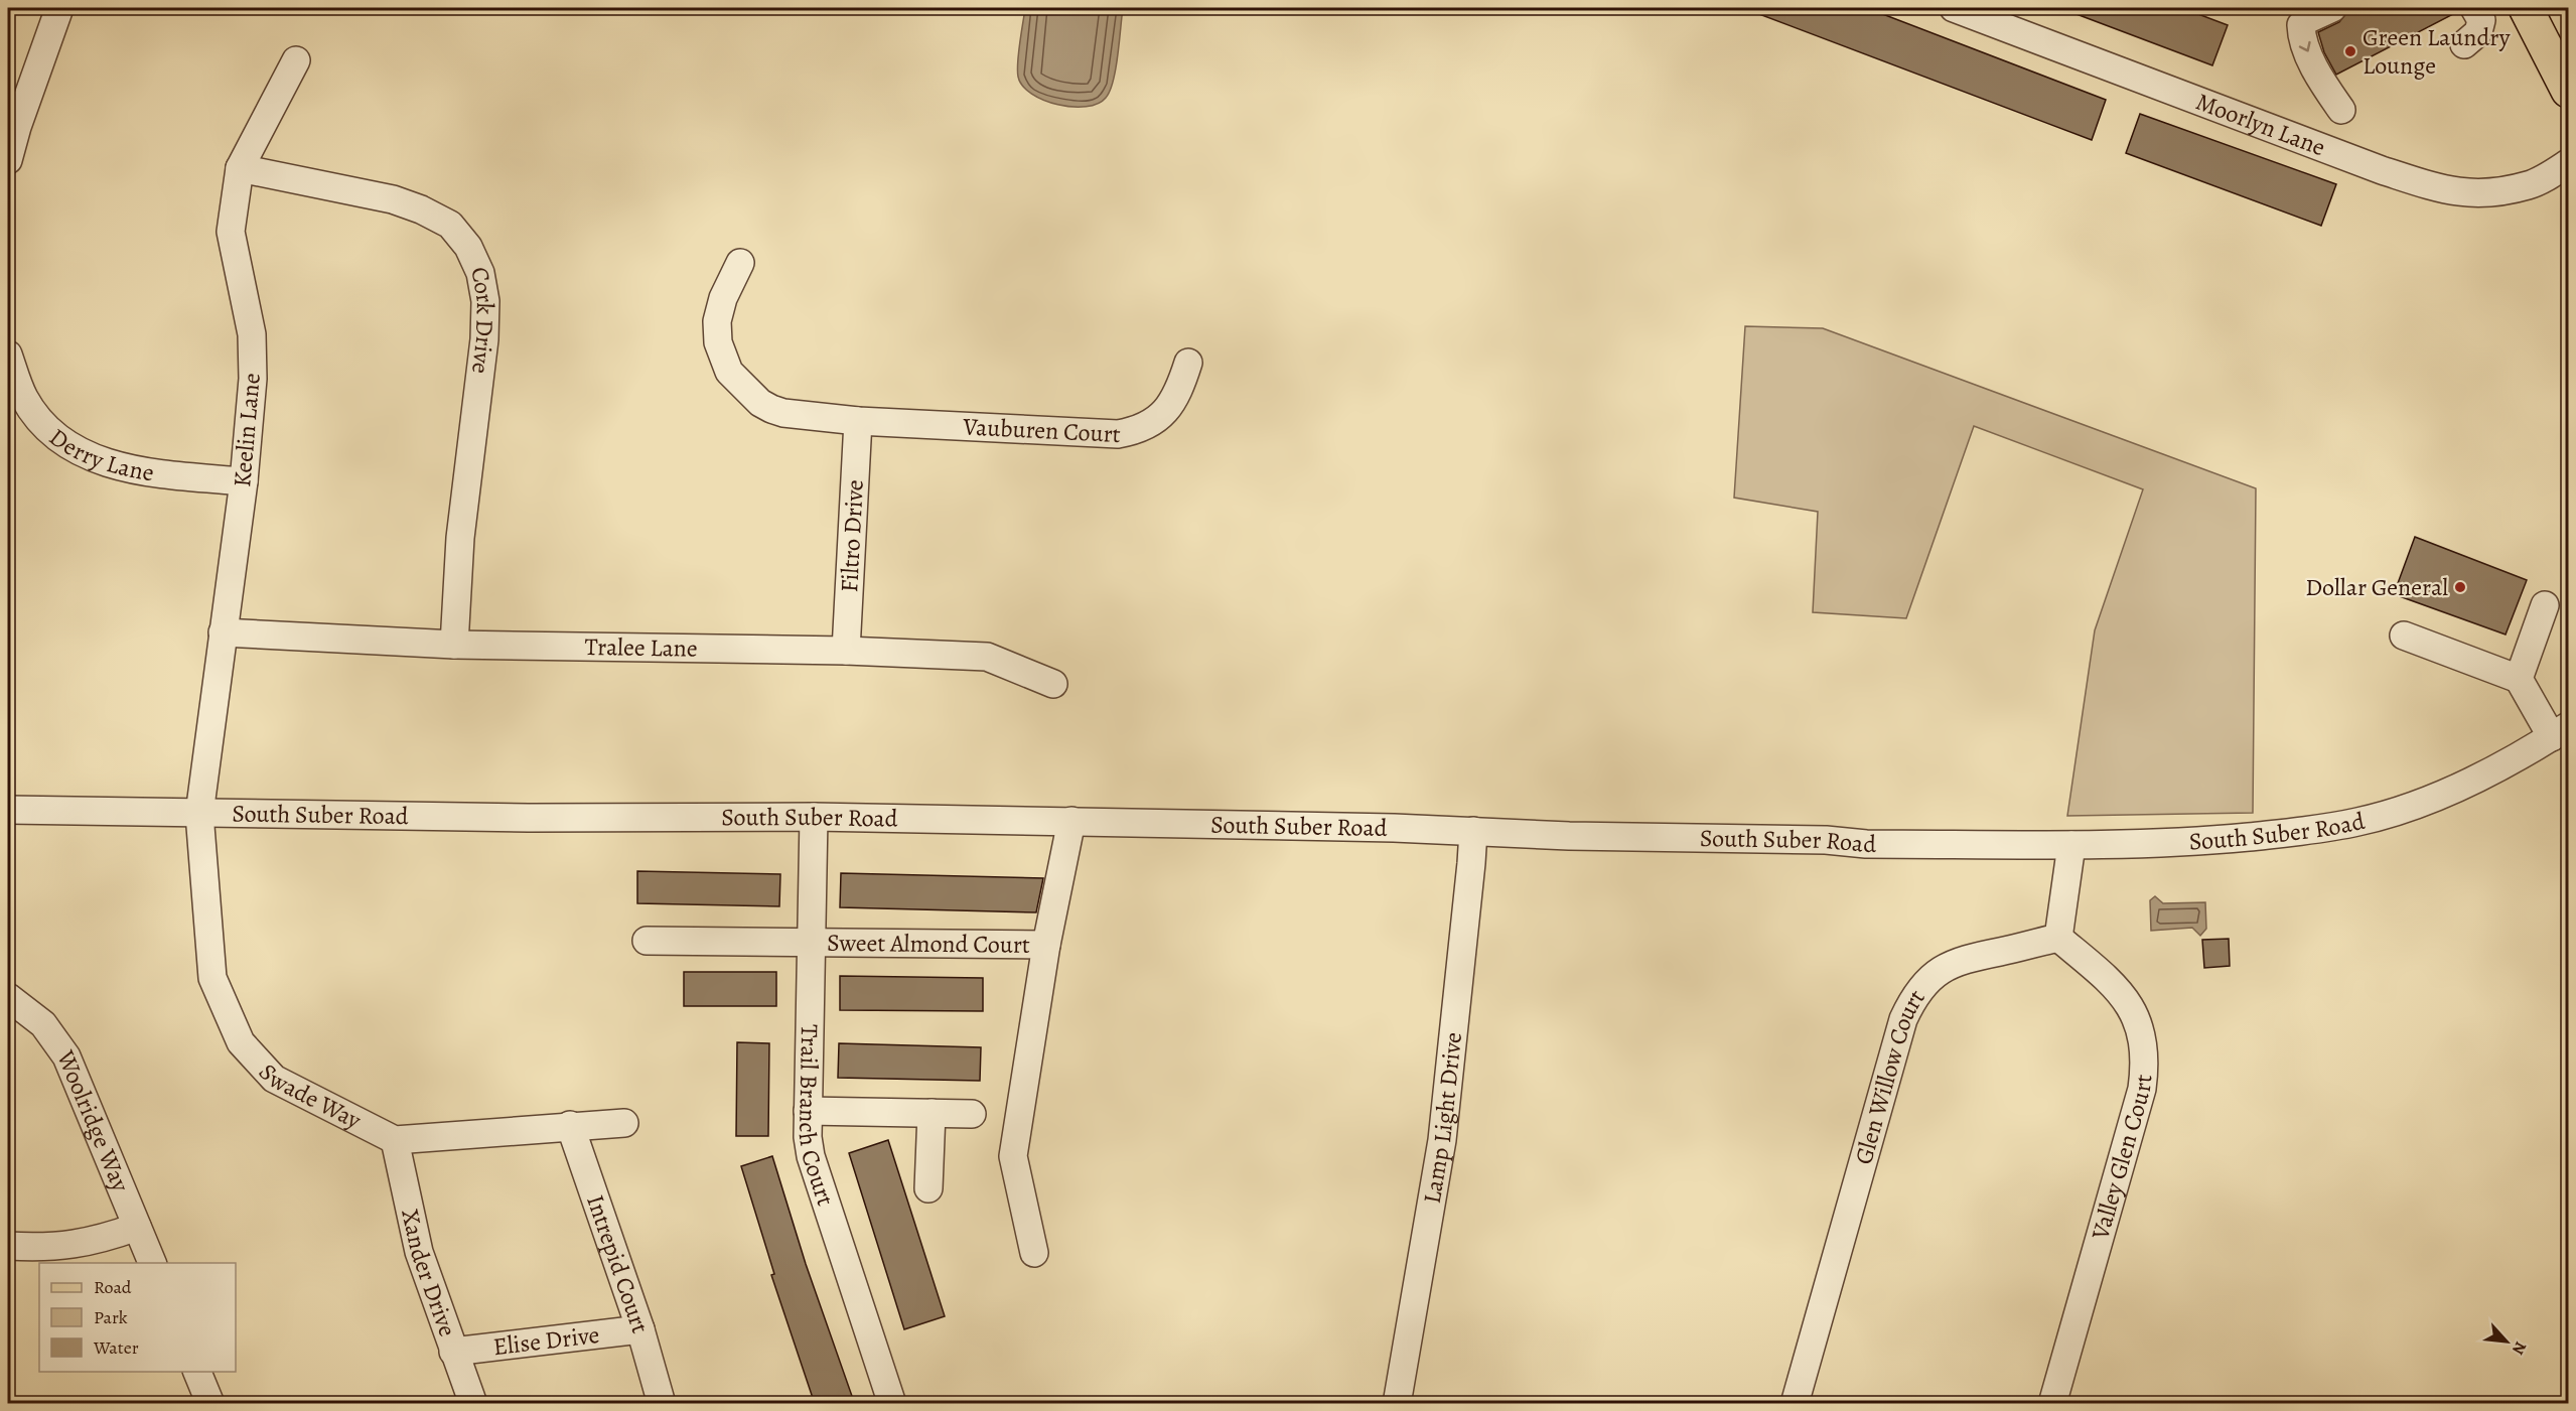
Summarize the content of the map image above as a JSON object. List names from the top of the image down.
{
  "streets": {
    "street": [
      "Moorlyn Lane",
      "Cork Drive",
      "Vauburen Court",
      "Keelin Lane",
      "Derry Lane",
      "Filtro Drive",
      "Tralee Lane",
      "South Suber Road",
      "Sweet Almond Court",
      "Glen Willow Court",
      "Swade Way",
      "Trail Branch Court",
      "Lamp Light Drive",
      "Woolridge Way",
      "Valley Glen Court",
      "Intrepid Court",
      "Xander Drive",
      "Elise Drive"
    ]
  },
  "crossings": [
    ["Cork Drive", "Keelin Lane"],
    ["Cork Drive", "Tralee Lane"],
    ["Vauburen Court", "Filtro Drive"],
    ["Keelin Lane", "Derry Lane"],
    ["Keelin Lane", "Tralee Lane"],
    ["Keelin Lane", "South Suber Road"],
    ["Keelin Lane", "Swade Way"],
    ["Filtro Drive", "Tralee Lane"],
    ["South Suber Road", "Swade Way"],
    ["South Suber Road", "Trail Branch Court"],
    ["South Suber Road", "Lamp Light Drive"],
    ["Sweet Almond Court", "Trail Branch Court"],
    ["Glen Willow Court", "Valley Glen Court"],
    ["Swade Way", "Xander Drive"],
    ["Intrepid Court", "Elise Drive"],
    ["Xander Drive", "Elise Drive"]
  ],
  "places": ["Green Laundry Lounge", "Dollar General"],
  "legend": ["Road", "Park", "Water"],
  "north": "bottom right"
}
